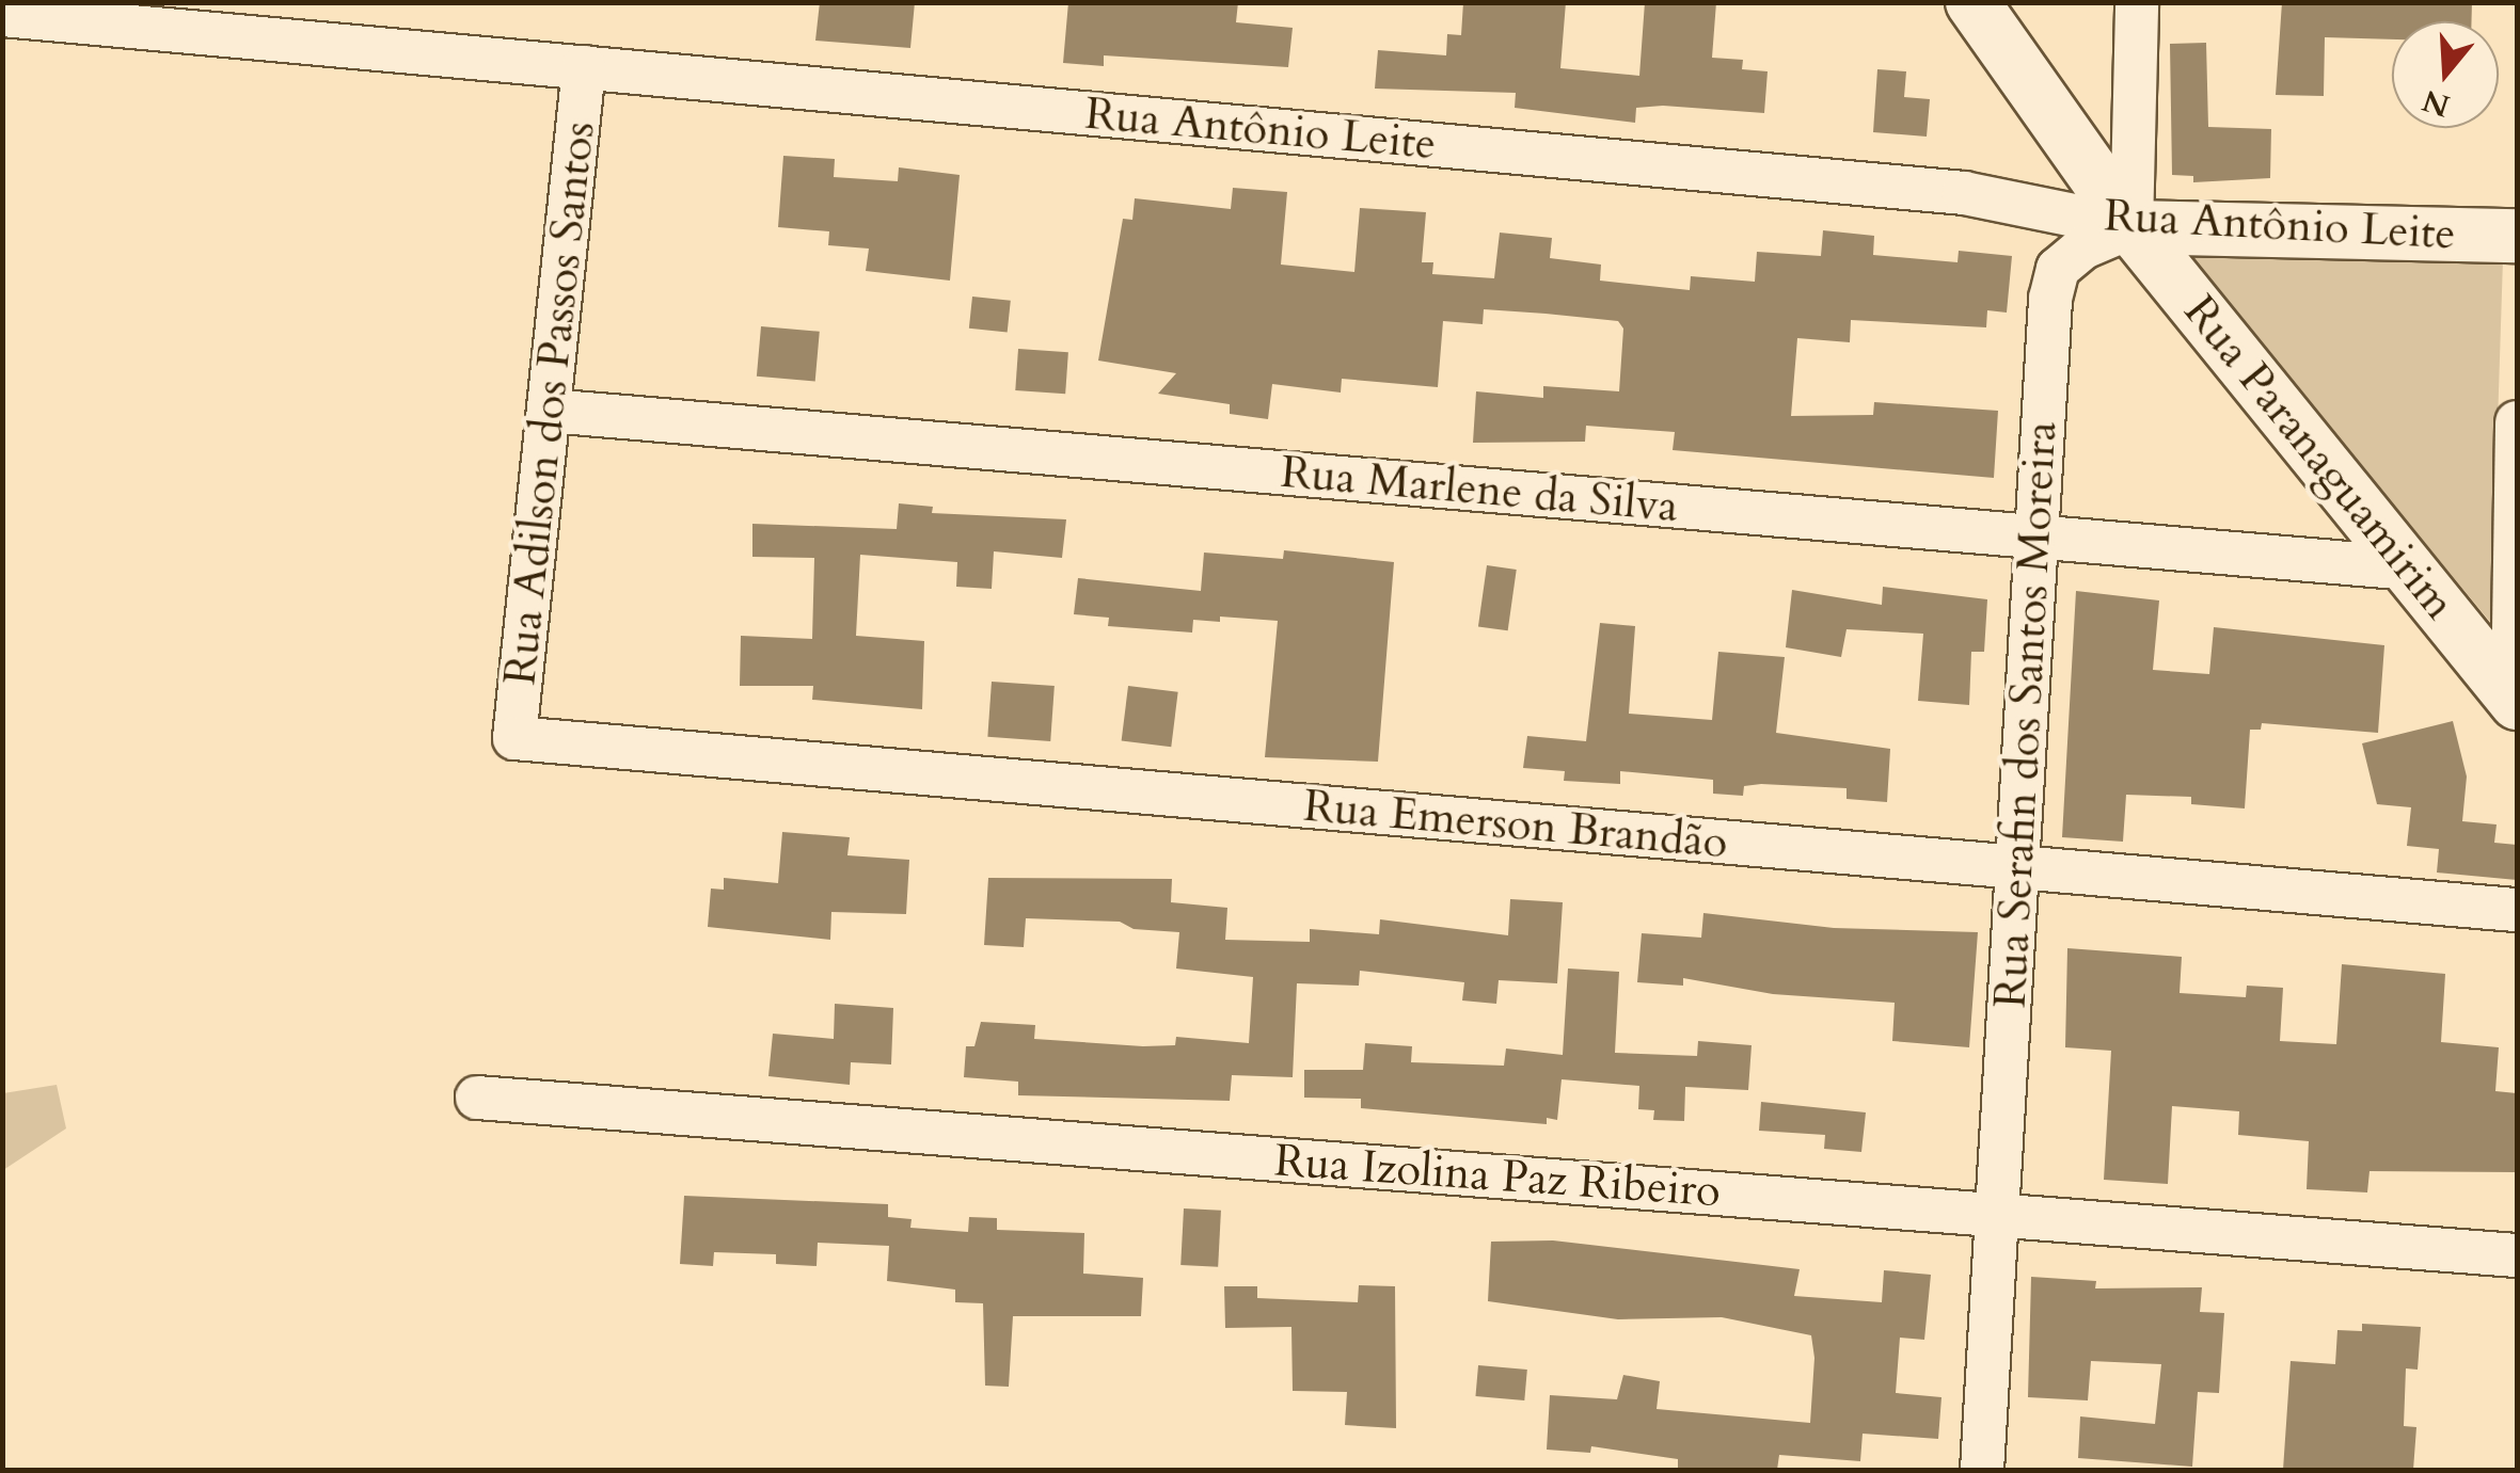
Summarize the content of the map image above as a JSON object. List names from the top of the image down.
{
  "streets": {
    "street": [
      "Rua Antônio Leite",
      "Rua Adilson dos Passos Santos",
      "Rua Paranaguamirim",
      "Rua Marlene da Silva",
      "Rua Serafin dos Santos Moreira",
      "Rua Emerson Brandão",
      "Rua Izolina Paz Ribeiro"
    ]
  },
  "crossings": [
    ["Rua Antônio Leite", "Rua Adilson dos Passos Santos"],
    ["Rua Antônio Leite", "Rua Paranaguamirim"],
    ["Rua Antônio Leite", "Rua Serafin dos Santos Moreira"],
    ["Rua Adilson dos Passos Santos", "Rua Marlene da Silva"],
    ["Rua Adilson dos Passos Santos", "Rua Emerson Brandão"],
    ["Rua Paranaguamirim", "Rua Marlene da Silva"],
    ["Rua Paranaguamirim", "Rua Serafin dos Santos Moreira"],
    ["Rua Marlene da Silva", "Rua Serafin dos Santos Moreira"],
    ["Rua Serafin dos Santos Moreira", "Rua Emerson Brandão"],
    ["Rua Serafin dos Santos Moreira", "Rua Izolina Paz Ribeiro"]
  ],
  "north": "bottom"
}
